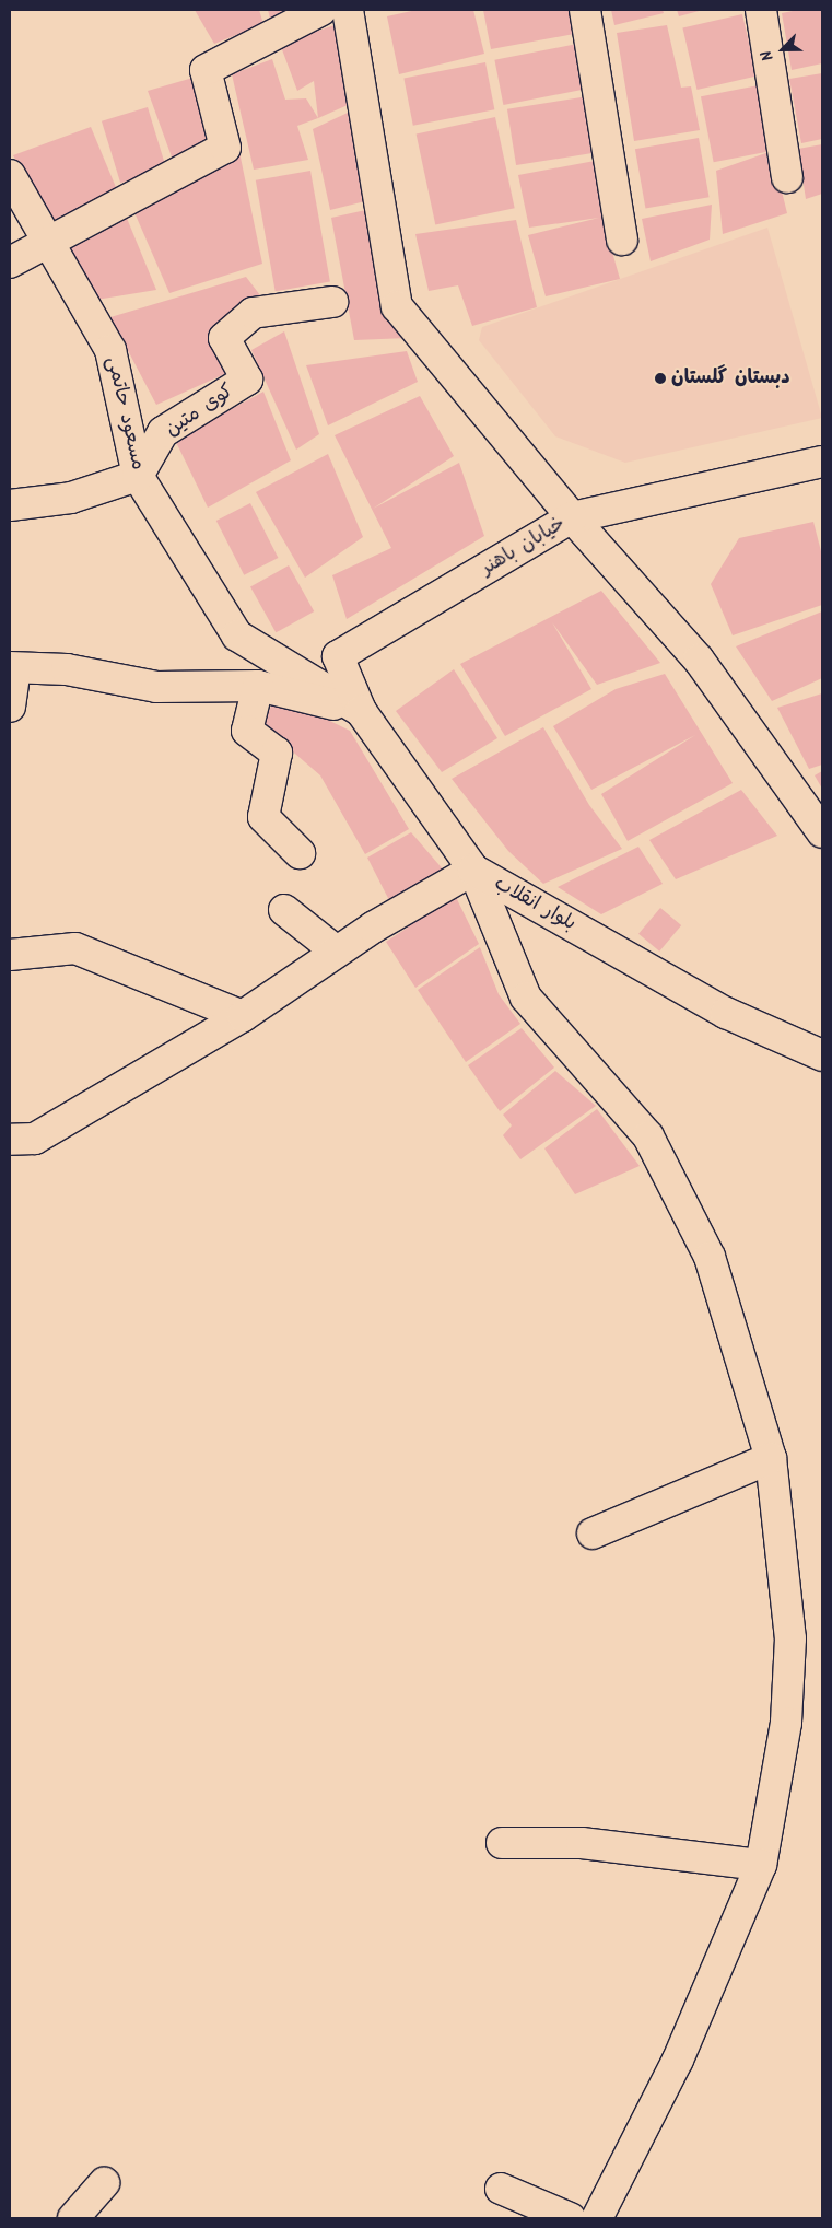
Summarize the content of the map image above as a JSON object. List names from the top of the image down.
{
  "streets": {
    "street": [
      "کوی متین",
      "مسعود حاتمی",
      "خیابان باهنر",
      "بلوار انقلاب"
    ]
  },
  "crossings": [
    ["کوی متین", "مسعود حاتمی"],
    ["مسعود حاتمی", "بلوار انقلاب"],
    ["خیابان باهنر", "بلوار انقلاب"]
  ],
  "places": ["دبستان گلستان"],
  "north": "bottom left"
}
